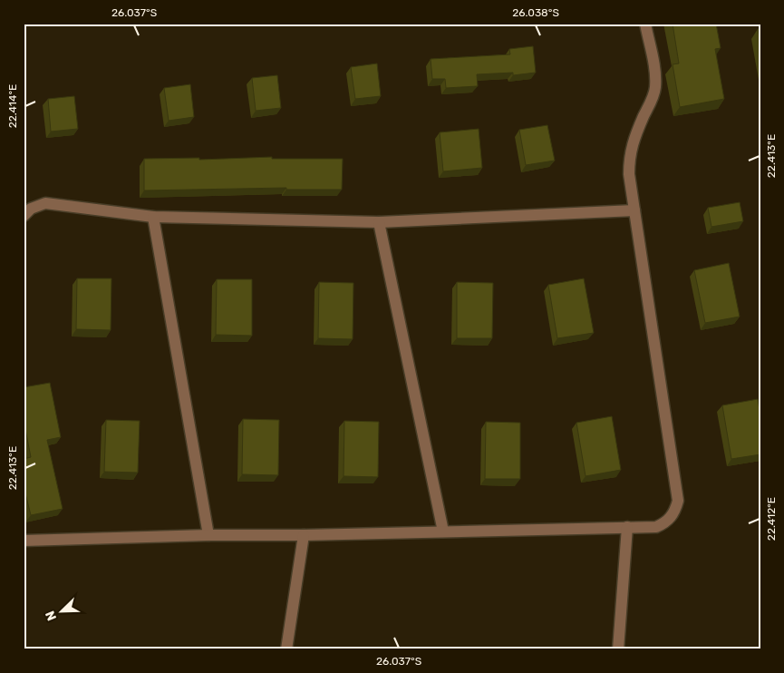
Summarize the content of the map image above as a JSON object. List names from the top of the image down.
{
  "north": "bottom left",
  "coordinates": [
    "26.037°S",
    "26.038°S",
    "22.414°E",
    "22.413°E",
    "22.412°E"
  ]
}
